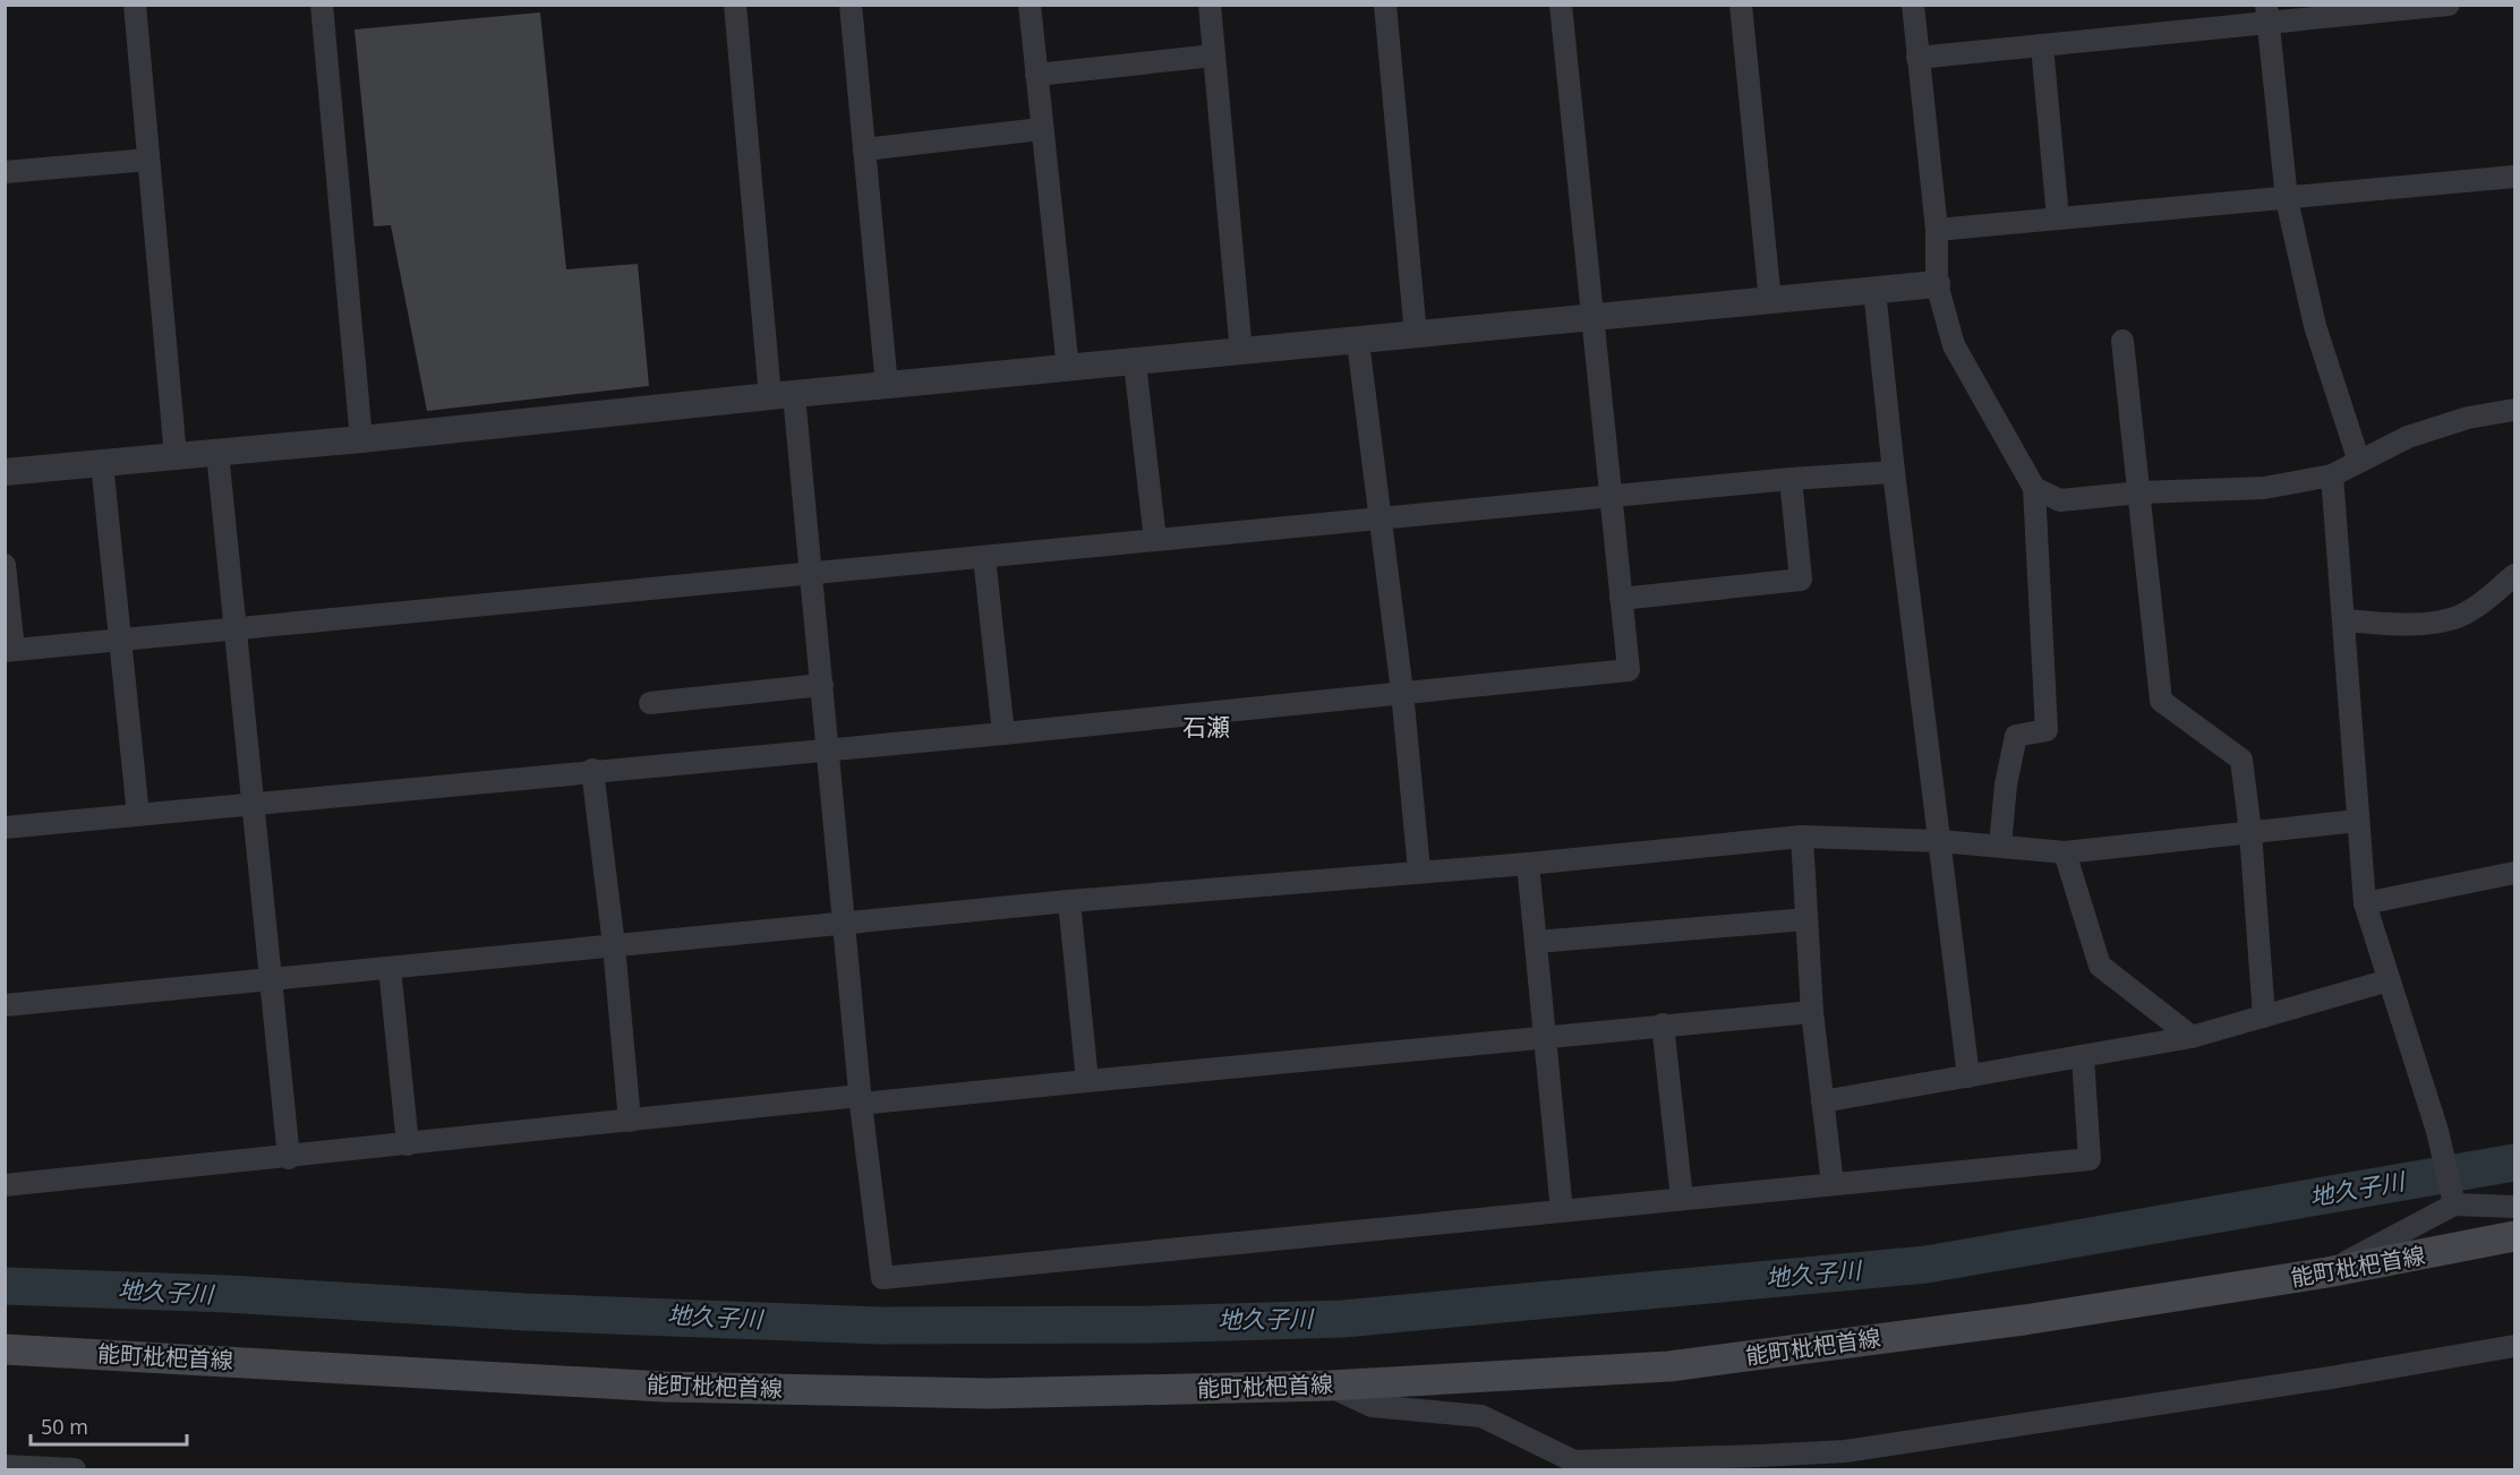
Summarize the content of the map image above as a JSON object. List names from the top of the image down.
{
  "streets": {
    "main road": ["能町枇杷首線"]
  },
  "districts": ["石瀬"],
  "water": ["地久子川"],
  "scale_bar": "50 m"
}
